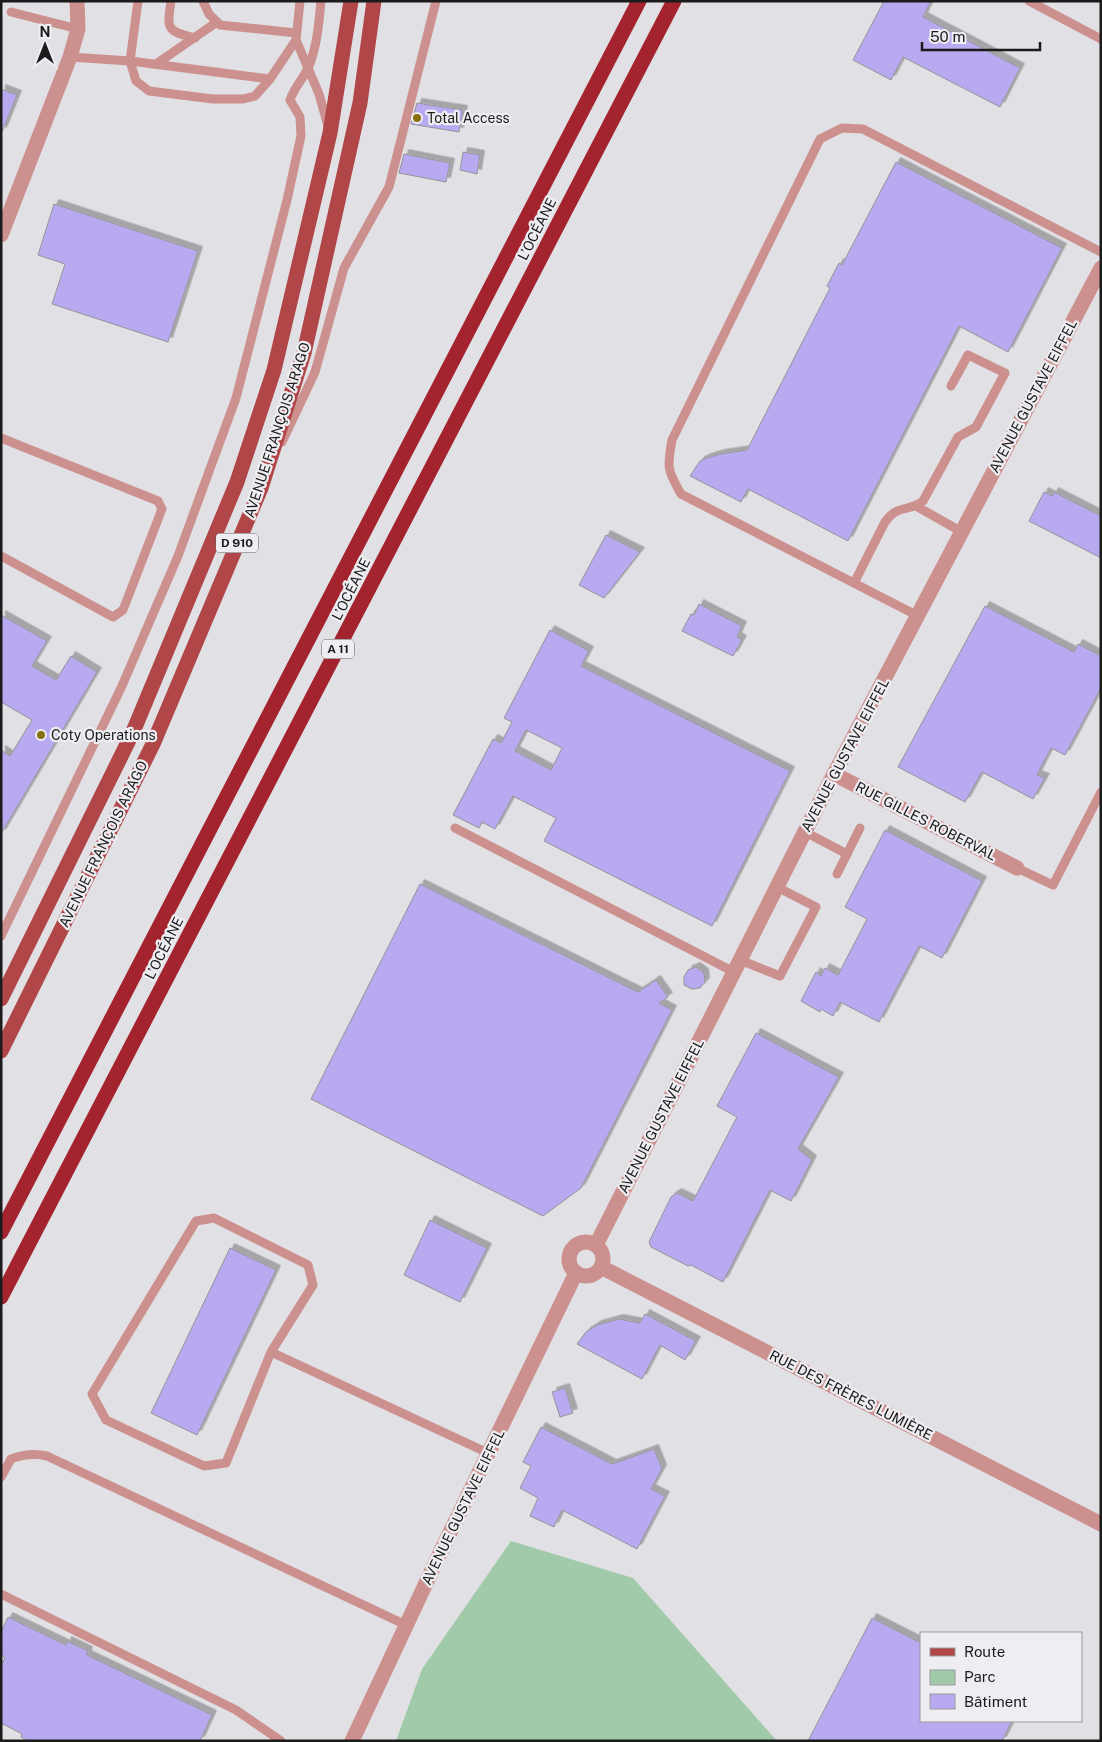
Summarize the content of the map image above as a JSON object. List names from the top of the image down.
{
  "streets": {
    "highway": ["L’OCÉANE", "A 11"],
    "main road": ["AVENUE FRANÇOIS ARAGO", "D 910"],
    "street": ["AVENUE GUSTAVE EIFFEL", "RUE GILLES ROBERVAL", "RUE DES FRÈRES LUMIÈRE"]
  },
  "crossings": [
    ["AVENUE GUSTAVE EIFFEL", "RUE GILLES ROBERVAL"],
    ["AVENUE GUSTAVE EIFFEL", "RUE DES FRÈRES LUMIÈRE"]
  ],
  "places": ["Total Access", "Coty Operations"],
  "legend": ["Route", "Parc", "Bâtiment"],
  "scale_bar": "50 m",
  "north": "top"
}
